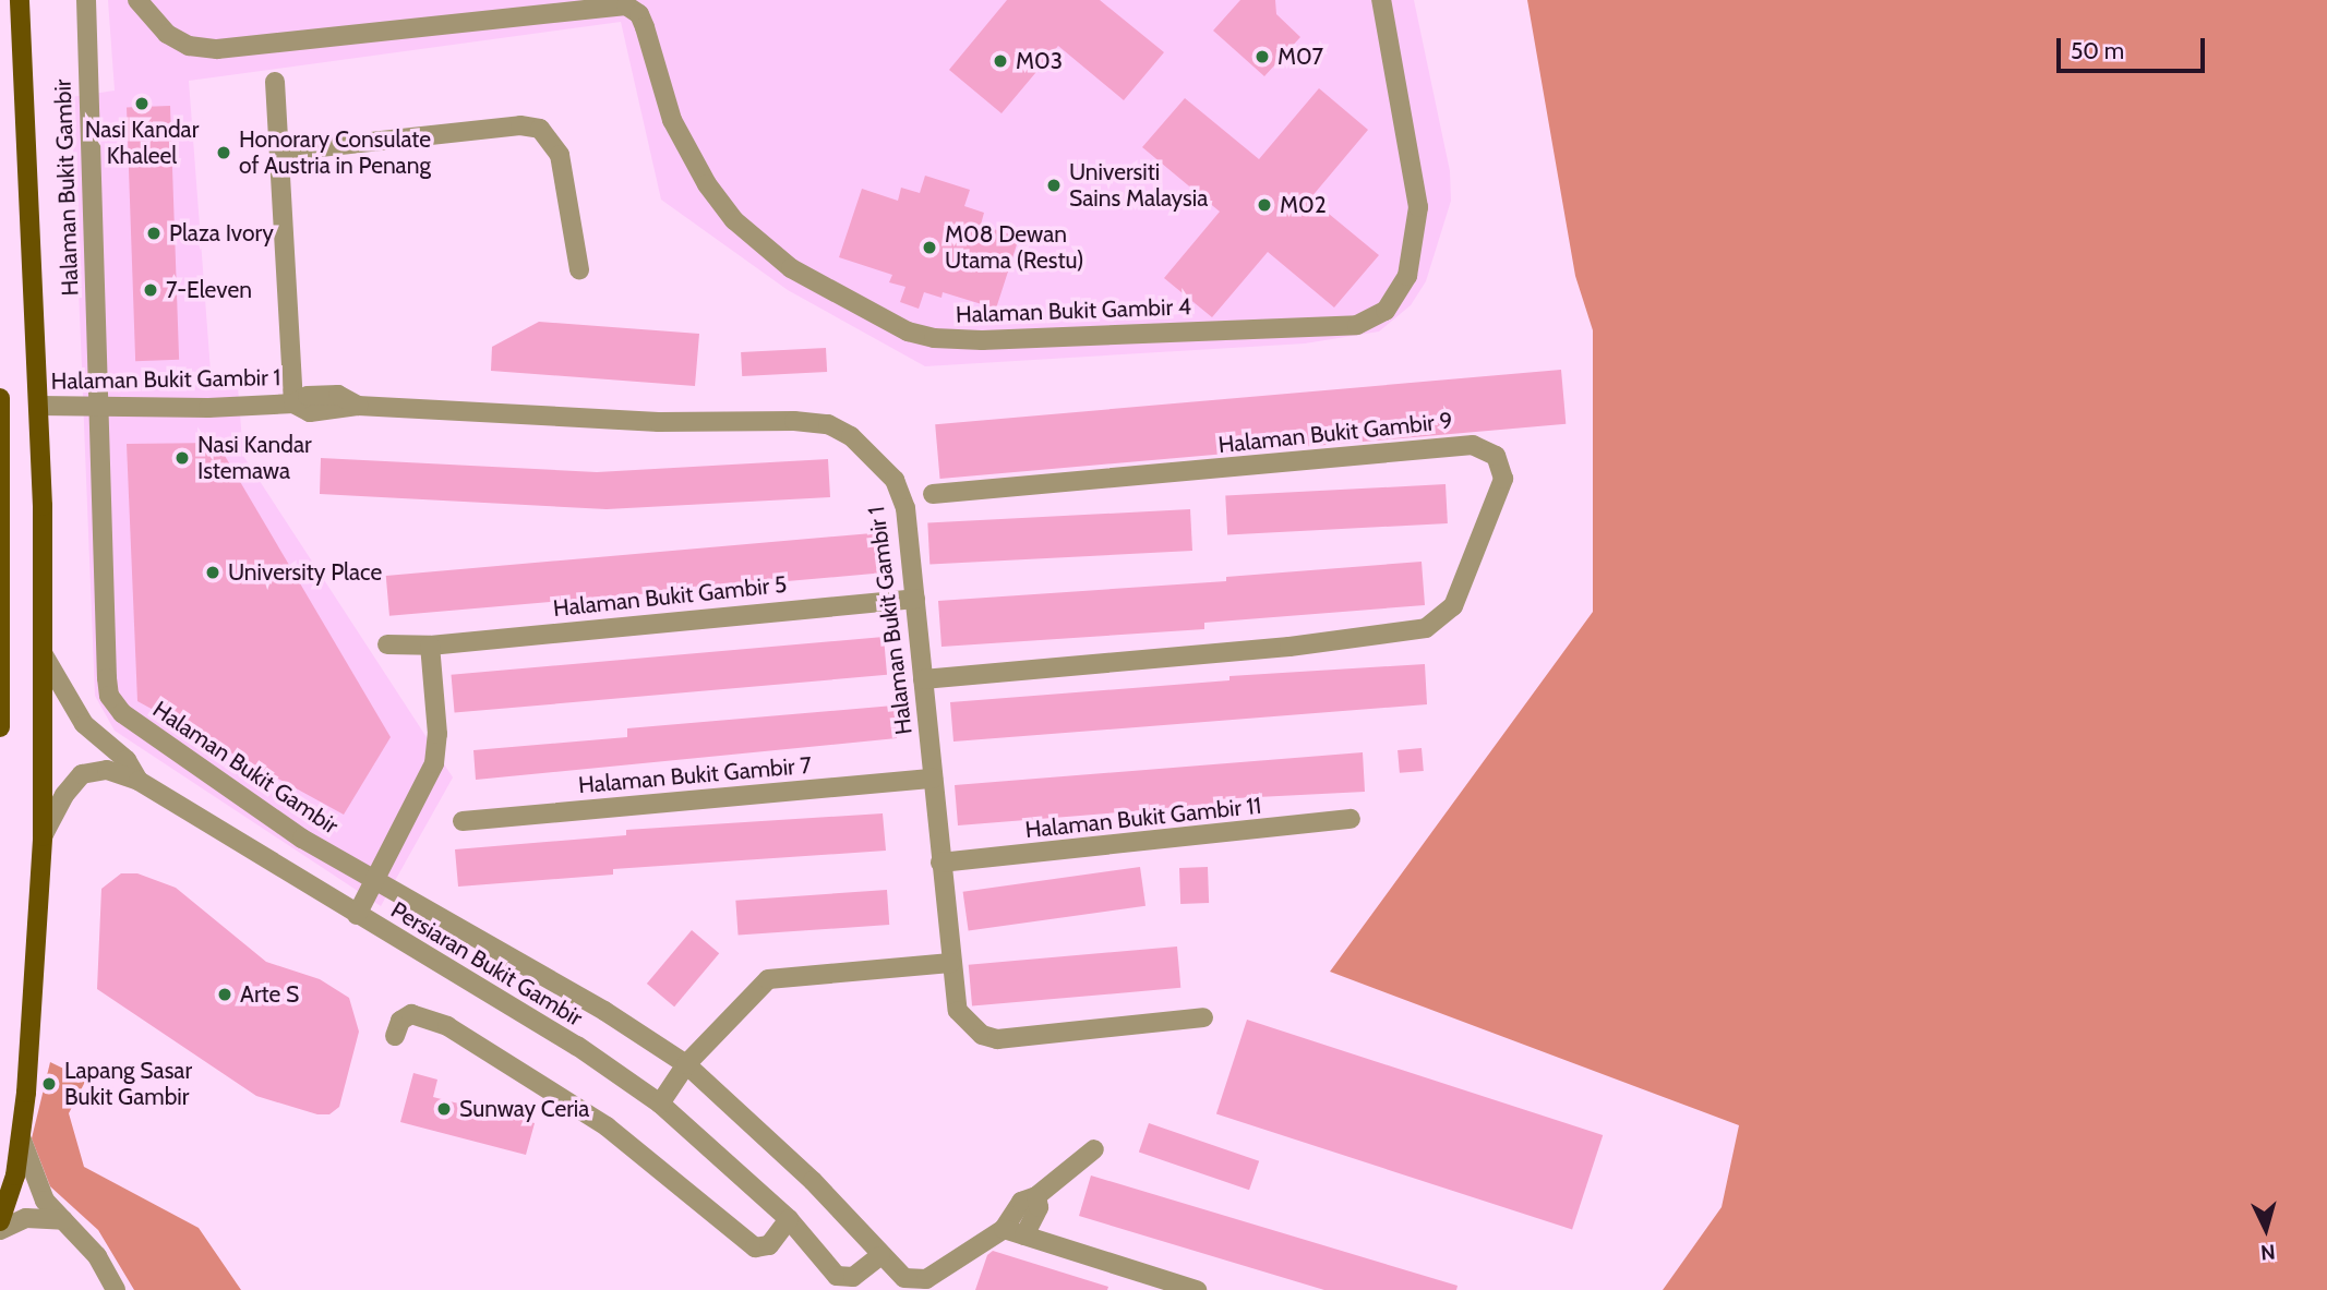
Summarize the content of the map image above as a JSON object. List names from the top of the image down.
{
  "streets": {
    "street": [
      "Halaman Bukit Gambir",
      "Halaman Bukit Gambir 4",
      "Halaman Bukit Gambir 1",
      "Halaman Bukit Gambir 9",
      "Halaman Bukit Gambir 5",
      "Halaman Bukit Gambir 7",
      "Halaman Bukit Gambir 11",
      "Persiaran Bukit Gambir"
    ]
  },
  "crossings": [
    ["Halaman Bukit Gambir", "Halaman Bukit Gambir 1"],
    ["Halaman Bukit Gambir", "Persiaran Bukit Gambir"],
    ["Halaman Bukit Gambir 1", "Halaman Bukit Gambir 9"],
    ["Halaman Bukit Gambir 1", "Halaman Bukit Gambir 5"],
    ["Halaman Bukit Gambir 1", "Halaman Bukit Gambir 7"],
    ["Halaman Bukit Gambir 1", "Halaman Bukit Gambir 11"]
  ],
  "places": [
    "M07",
    "M03",
    "Nasi Kandar Khaleel",
    "Honorary Consulate of Austria in Penang",
    "Universiti Sains Malaysia",
    "M02",
    "Plaza Ivory",
    "M08 Dewan Utama (Restu)",
    "7-Eleven",
    "Nasi Kandar Istemawa",
    "University Place",
    "Arte S",
    "Lapang Sasar Bukit Gambir",
    "Sunway Ceria"
  ],
  "scale_bar": "50 m",
  "north": "bottom"
}
